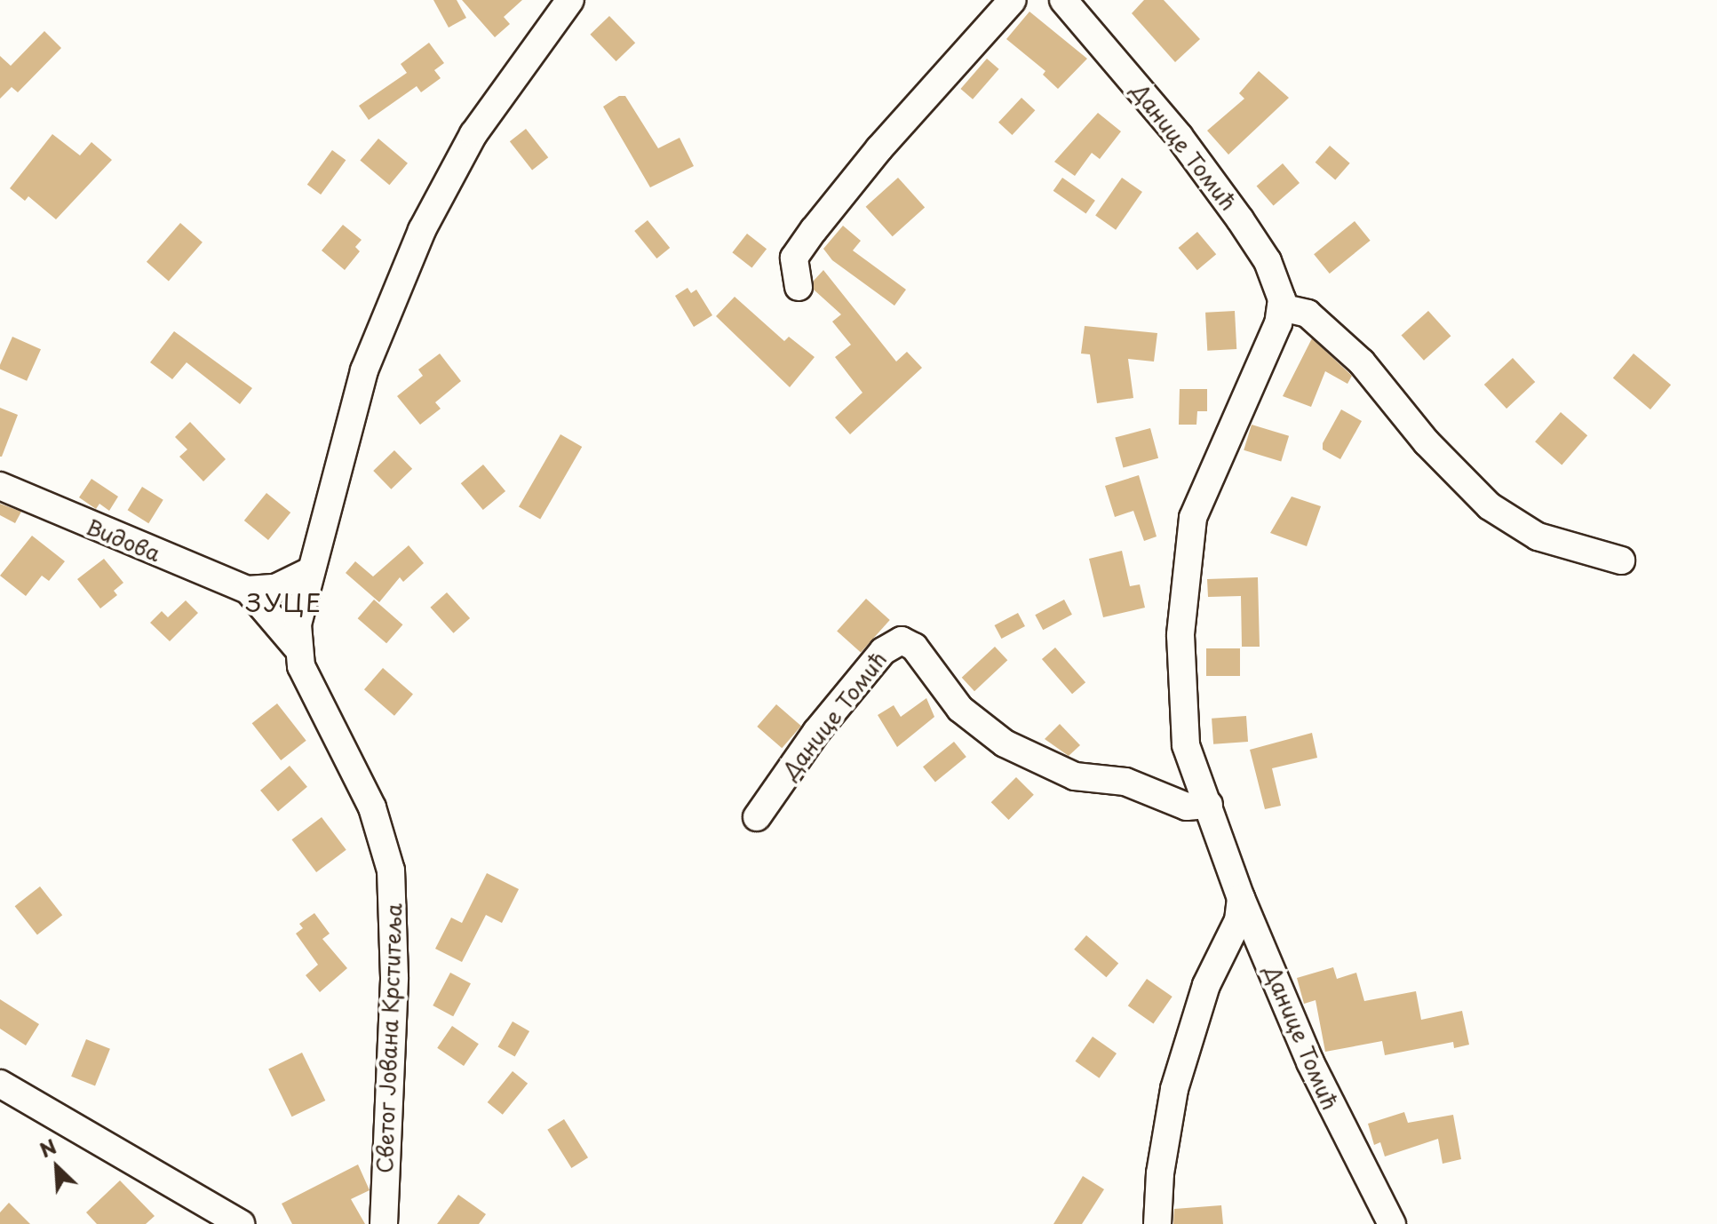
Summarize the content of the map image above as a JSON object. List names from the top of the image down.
{
  "streets": {
    "street": ["Данице Томић", "Видова", "Светог Јована Крститеља"]
  },
  "crossings": [
    ["Видова", "Светог Јована Крститеља"]
  ],
  "districts": ["ЗУЦЕ"],
  "north": "top left"
}
